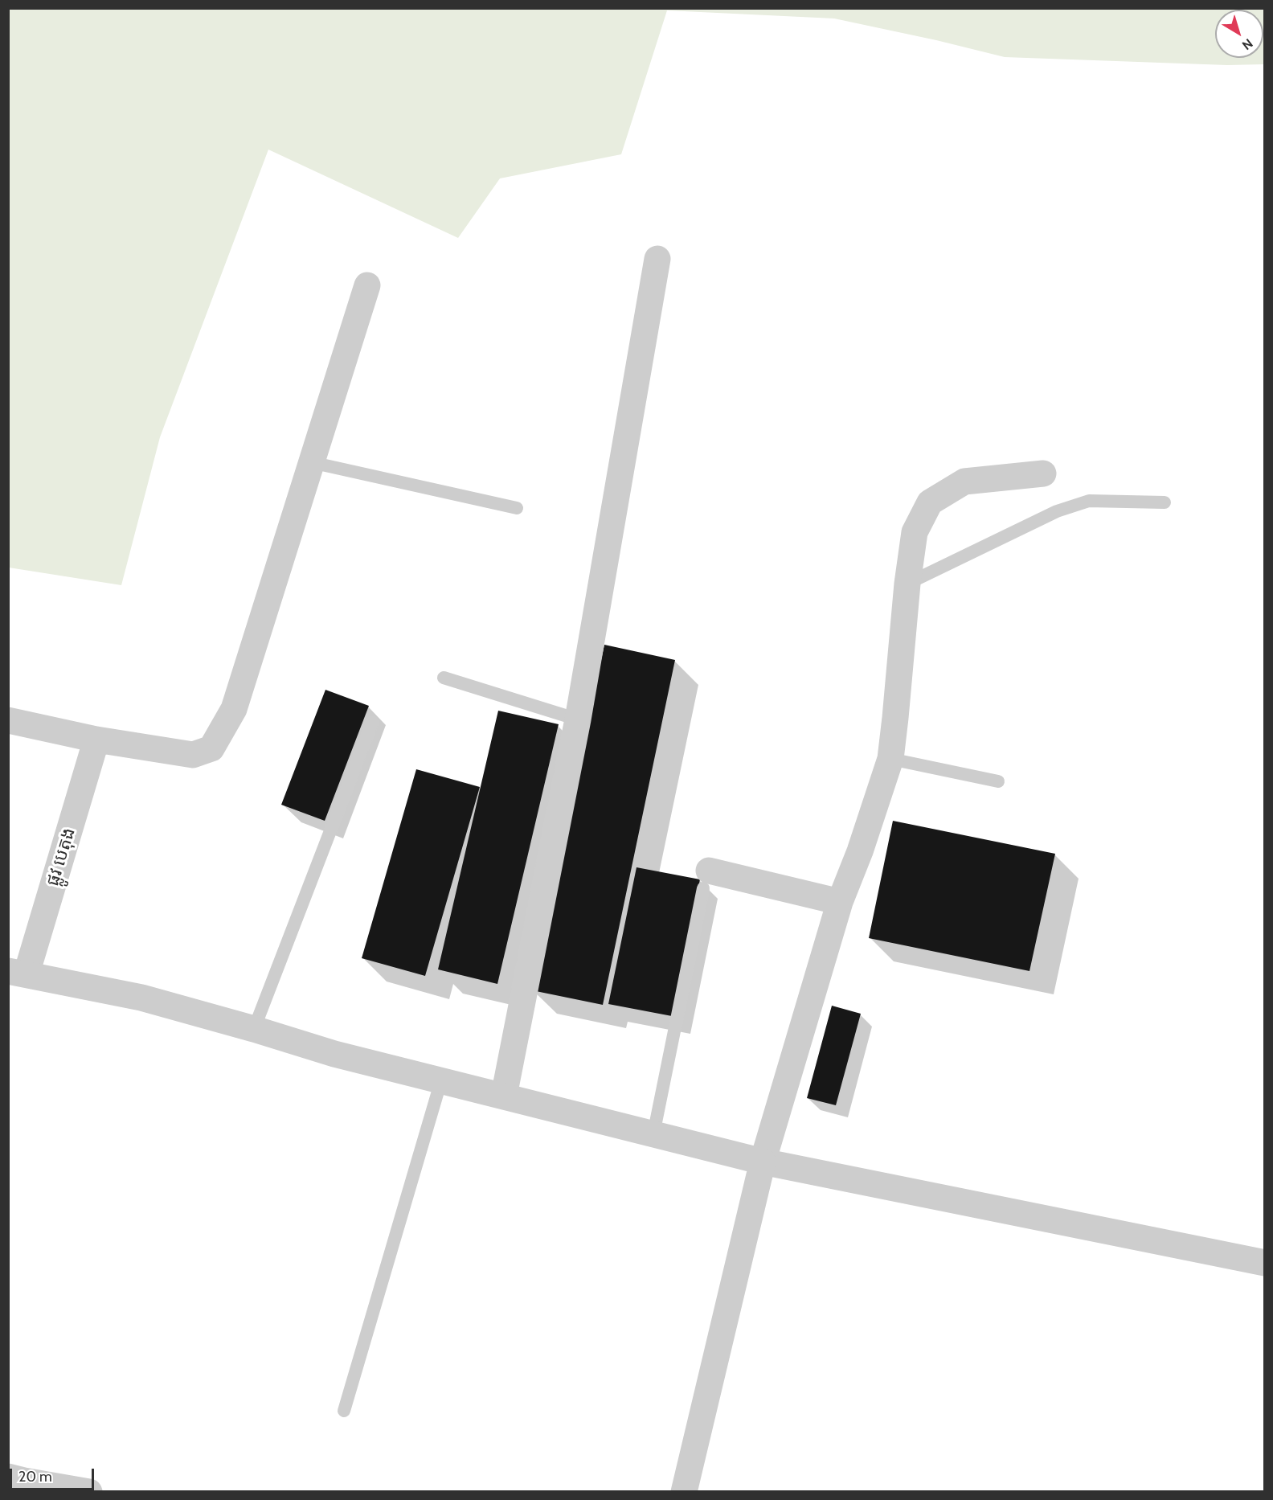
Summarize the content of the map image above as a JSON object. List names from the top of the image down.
{
  "streets": {
    "street": ["ផ្លូវ បេតុង"]
  },
  "scale_bar": "20 m",
  "north": "bottom right"
}
